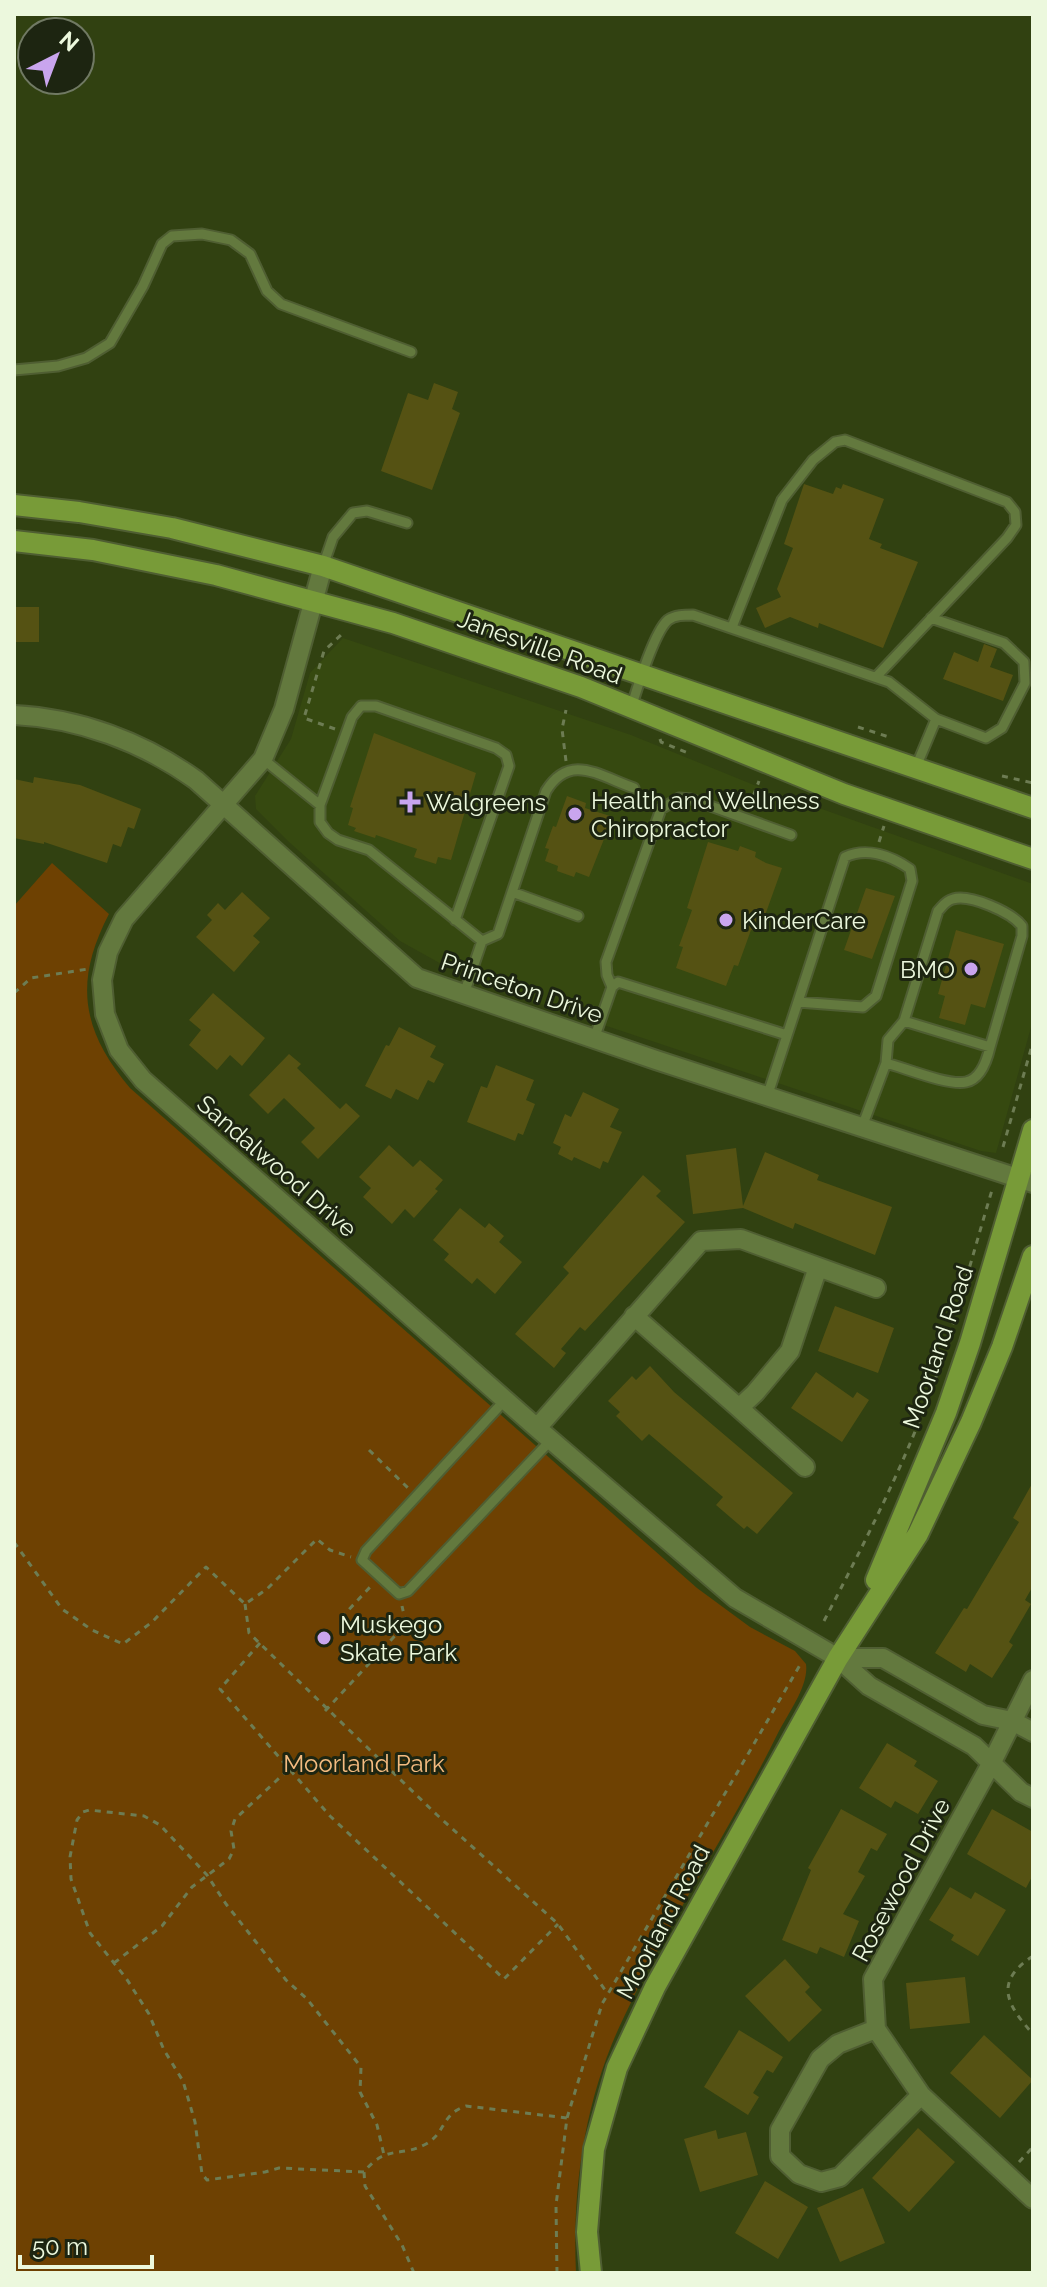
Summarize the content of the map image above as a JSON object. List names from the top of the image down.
{
  "streets": {
    "main road": ["Janesville Road", "Moorland Road"],
    "street": ["Princeton Drive", "Sandalwood Drive", "Rosewood Drive"]
  },
  "crossings": [
    ["Janesville Road", "Sandalwood Drive"],
    ["Princeton Drive", "Sandalwood Drive"],
    ["Princeton Drive", "Moorland Road"],
    ["Sandalwood Drive", "Moorland Road"],
    ["Sandalwood Drive", "Rosewood Drive"]
  ],
  "parks": ["Moorland Park"],
  "places": {
    "health": ["Walgreens"],
    "other": [
      "Health and Wellness Chiropractor",
      "KinderCare",
      "BMO",
      "Muskego Skate Park"
    ]
  },
  "scale_bar": "50 m",
  "north": "top right"
}
